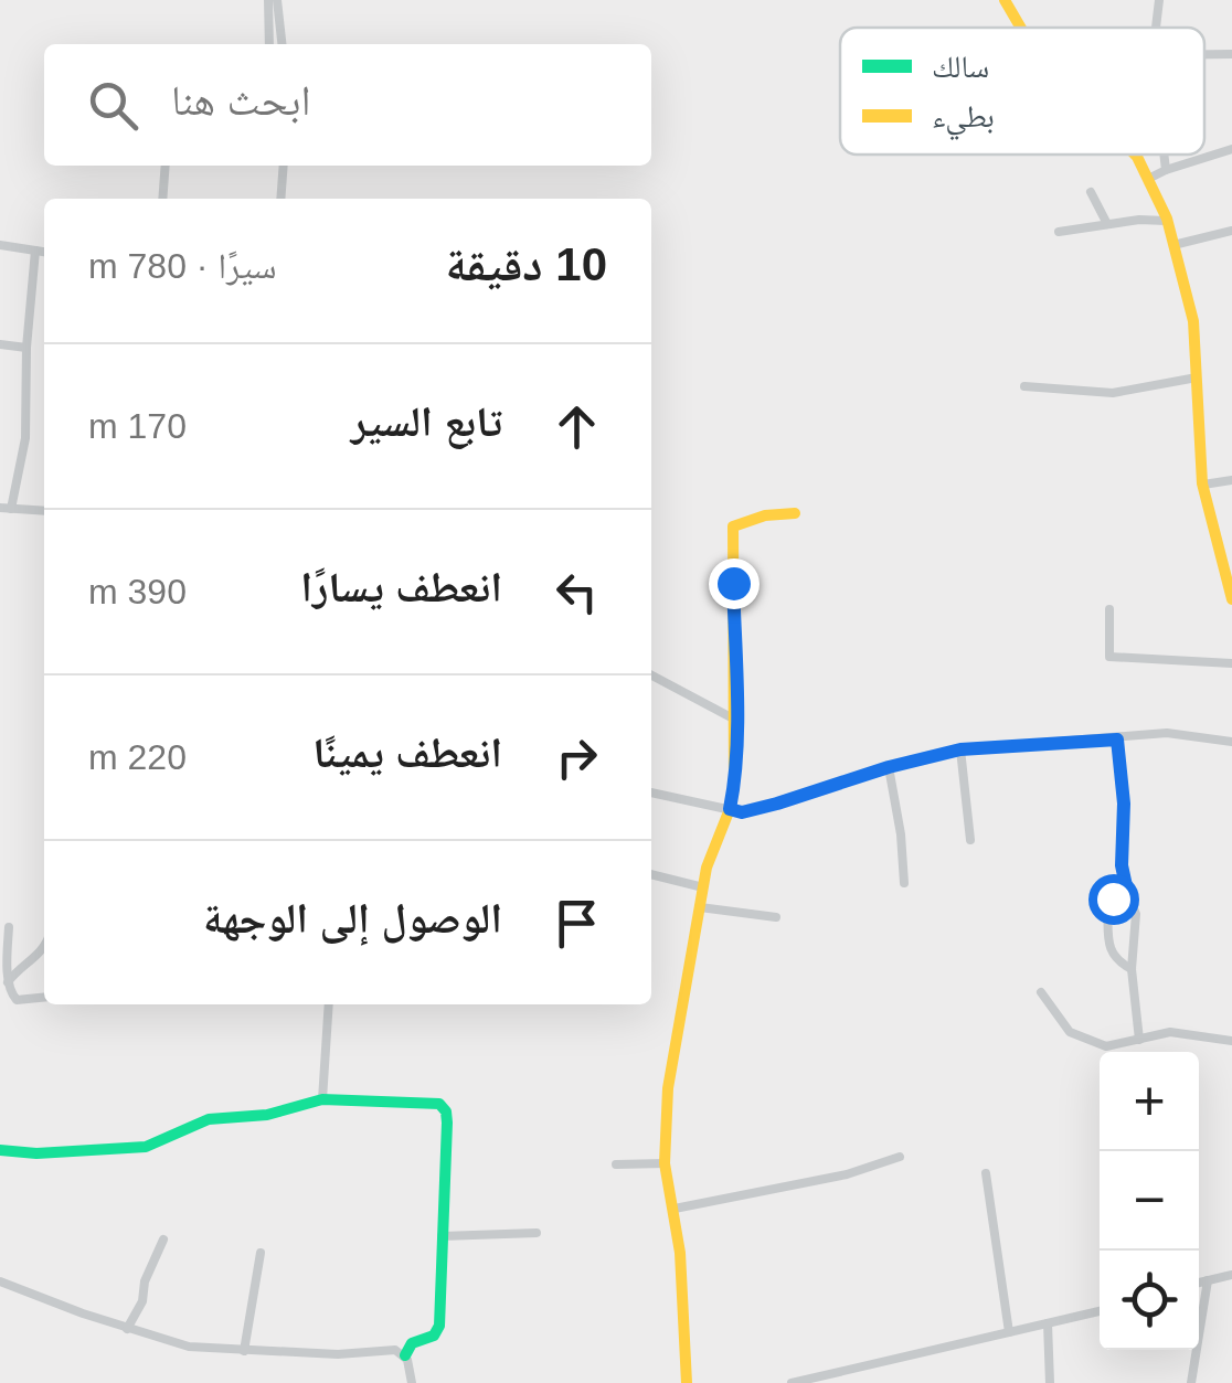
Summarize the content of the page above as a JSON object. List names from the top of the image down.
{
  "legend": ["سالك", "بطيء"],
  "page": {
    "search": "ابحث هنا",
    "heading": ["10 دقيقة", "سيرًا · 780 m"],
    "list": [
      ["تابع السير", "170 m"],
      ["انعطف يسارًا", "390 m"],
      ["انعطف يمينًا", "220 m"],
      "الوصول إلى الوجهة"
    ],
    "map_buttons": ["+", "−"]
  }
}
